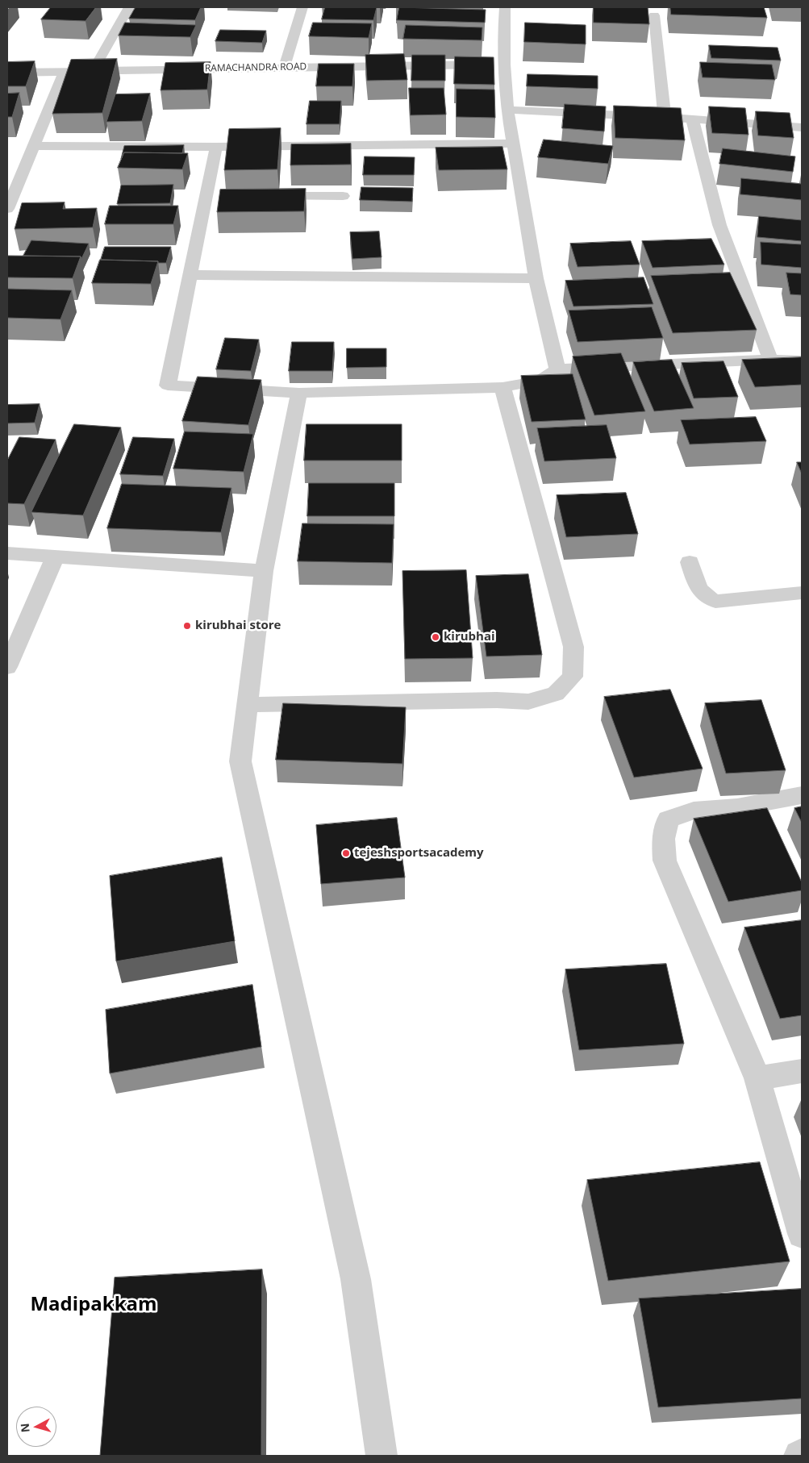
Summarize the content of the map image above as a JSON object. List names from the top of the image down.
{
  "streets": {
    "street": ["RAMACHANDRA ROAD"]
  },
  "districts": ["Madipakkam"],
  "places": ["kirubhai store", "kirubhai", "tejeshsportsacademy"],
  "north": "left"
}
